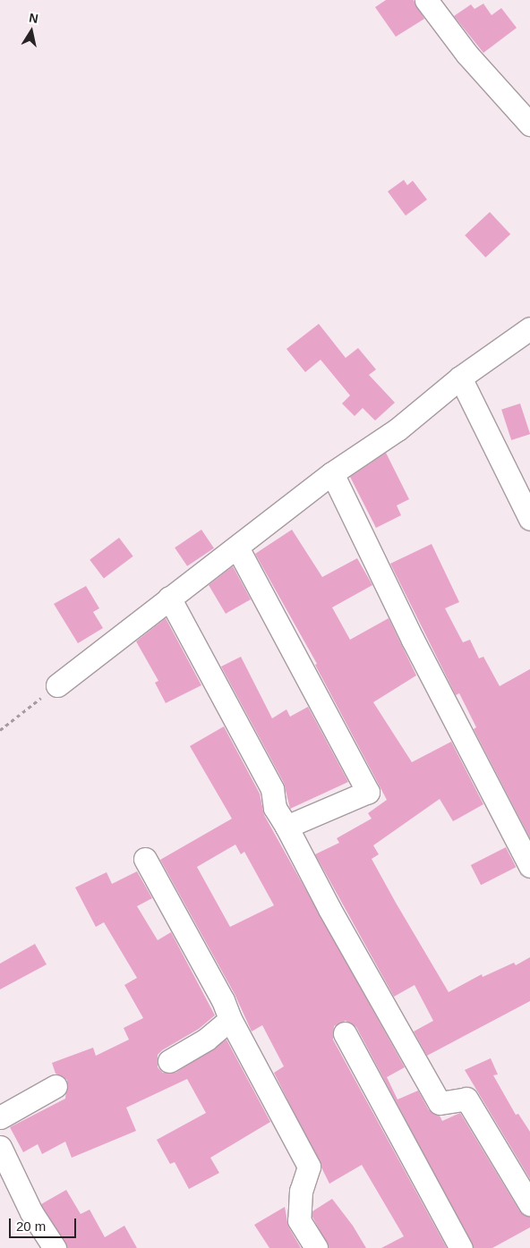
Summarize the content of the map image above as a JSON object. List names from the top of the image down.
{
  "scale_bar": "20 m",
  "north": "top"
}
